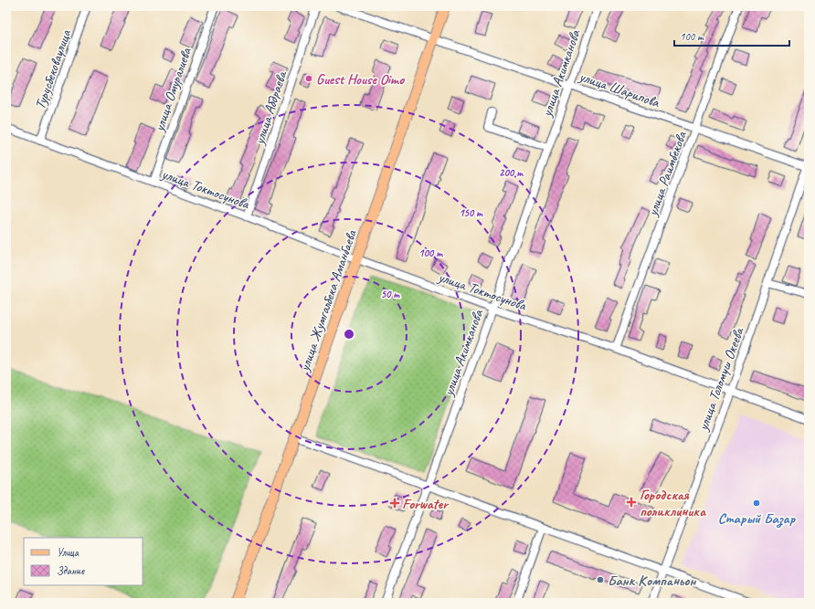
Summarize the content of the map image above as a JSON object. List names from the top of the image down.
{
  "streets": {
    "main road": ["улица Жумгалбека Аманбаева"],
    "street": [
      "Турусбековаулица",
      "улица Акимканова",
      "улица Шарипова",
      "улица Омуралиева",
      "улица Абдраева",
      "улица Раимбекова",
      "улица Токтосунова",
      "улица Толомуш Океева"
    ]
  },
  "crossings": [
    ["Турусбековаулица", "улица Токтосунова"],
    ["улица Акимканова", "улица Шарипова"],
    ["улица Акимканова", "улица Токтосунова"],
    ["улица Шарипова", "улица Раимбекова"],
    ["улица Шарипова", "улица Жумгалбека Аманбаева"],
    ["улица Шарипова", "улица Толомуш Океева"],
    ["улица Омуралиева", "улица Токтосунова"],
    ["улица Абдраева", "улица Токтосунова"],
    ["улица Раимбекова", "улица Токтосунова"],
    ["улица Токтосунова", "улица Жумгалбека Аманбаева"],
    ["улица Токтосунова", "улица Толомуш Океева"]
  ],
  "places": {
    "other": ["Guest House Oimo", "Старый Базар", "Банк Компаньон"],
    "health": ["Городская поликлиника", "Forwater"]
  },
  "legend": ["Улица", "Здание"],
  "scale_bar": "100 m",
  "rings": [
    "200 m",
    "150 m",
    "100 m",
    "50 m"
  ]
}
